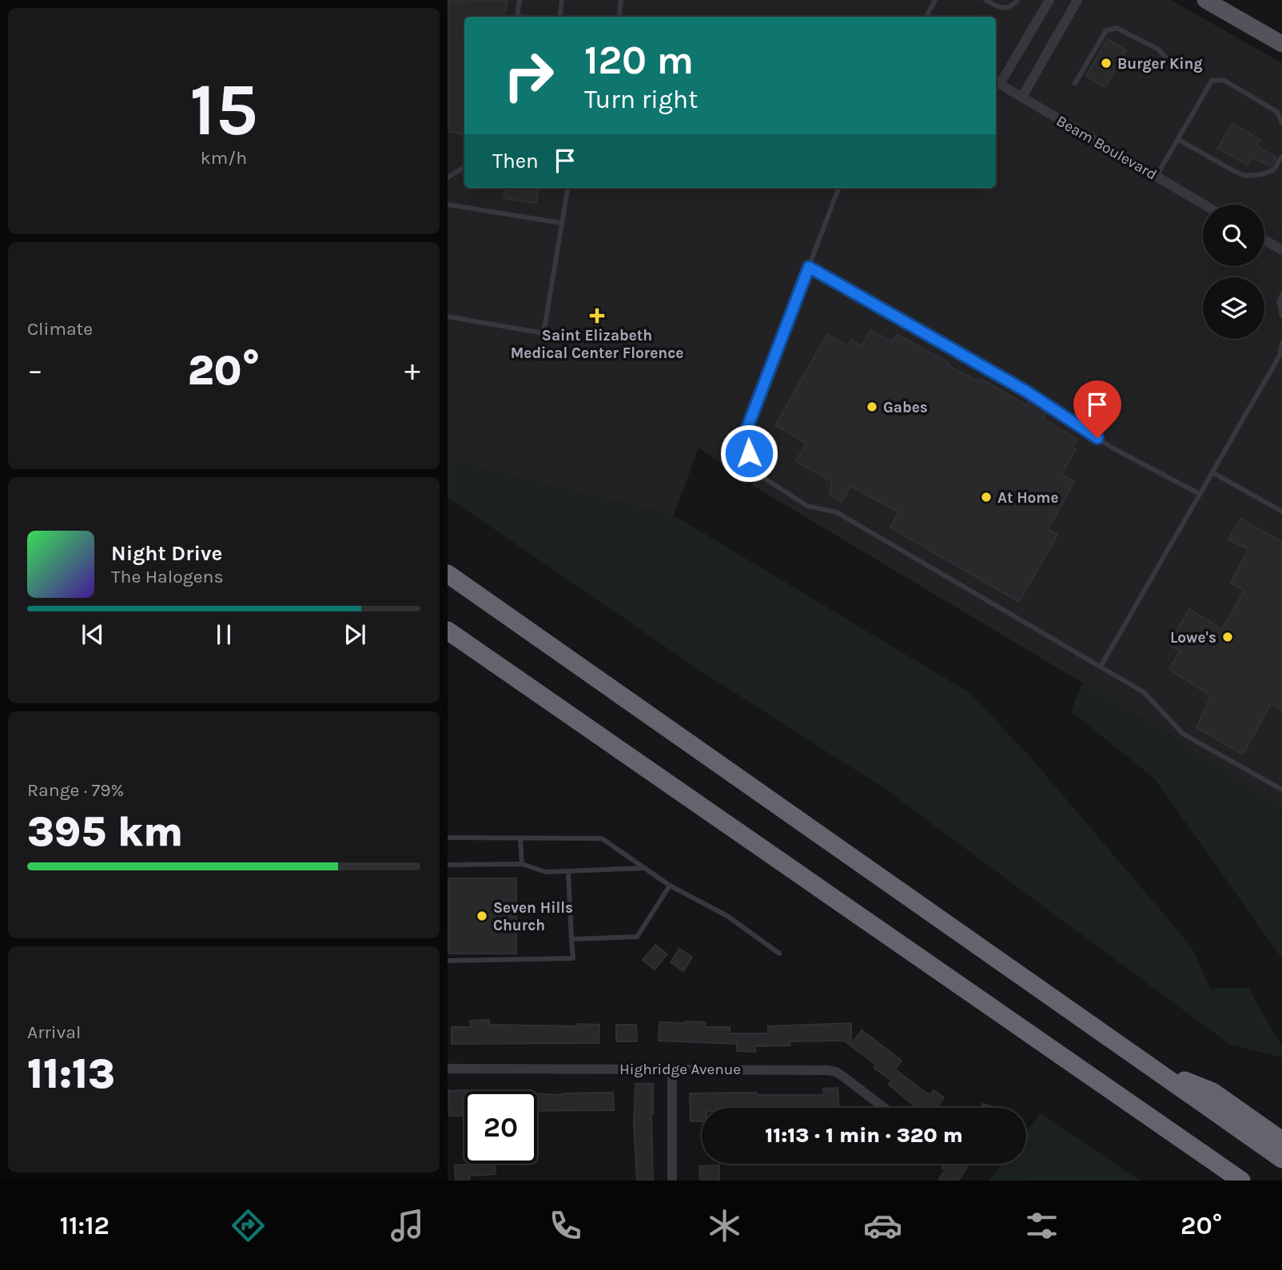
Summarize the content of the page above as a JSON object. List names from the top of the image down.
{
  "streets": {
    "street": ["Beam Boulevard", "Highridge Avenue"]
  },
  "places": {
    "other": [
      "Burger King",
      "Gabes",
      "At Home",
      "Lowe's",
      "Seven Hills Church"
    ],
    "health": ["Saint Elizabeth Medical Center Florence"]
  },
  "page": {
    "tile": [
      ["15", "km/h"],
      "Climate",
      ["Range · 79%", "395 km"],
      ["Arrival", "11:13"]
    ],
    "turn": ["120 m", "Turn right"],
    "then": "Then",
    "heat": ["−", "20°", "+"],
    "song": ["Night Drive", "The Halogens"],
    "limit": "20",
    "trip": "11:13 · 1 min · 320 m",
    "tabs": ["11:12", "20°"]
  }
}
